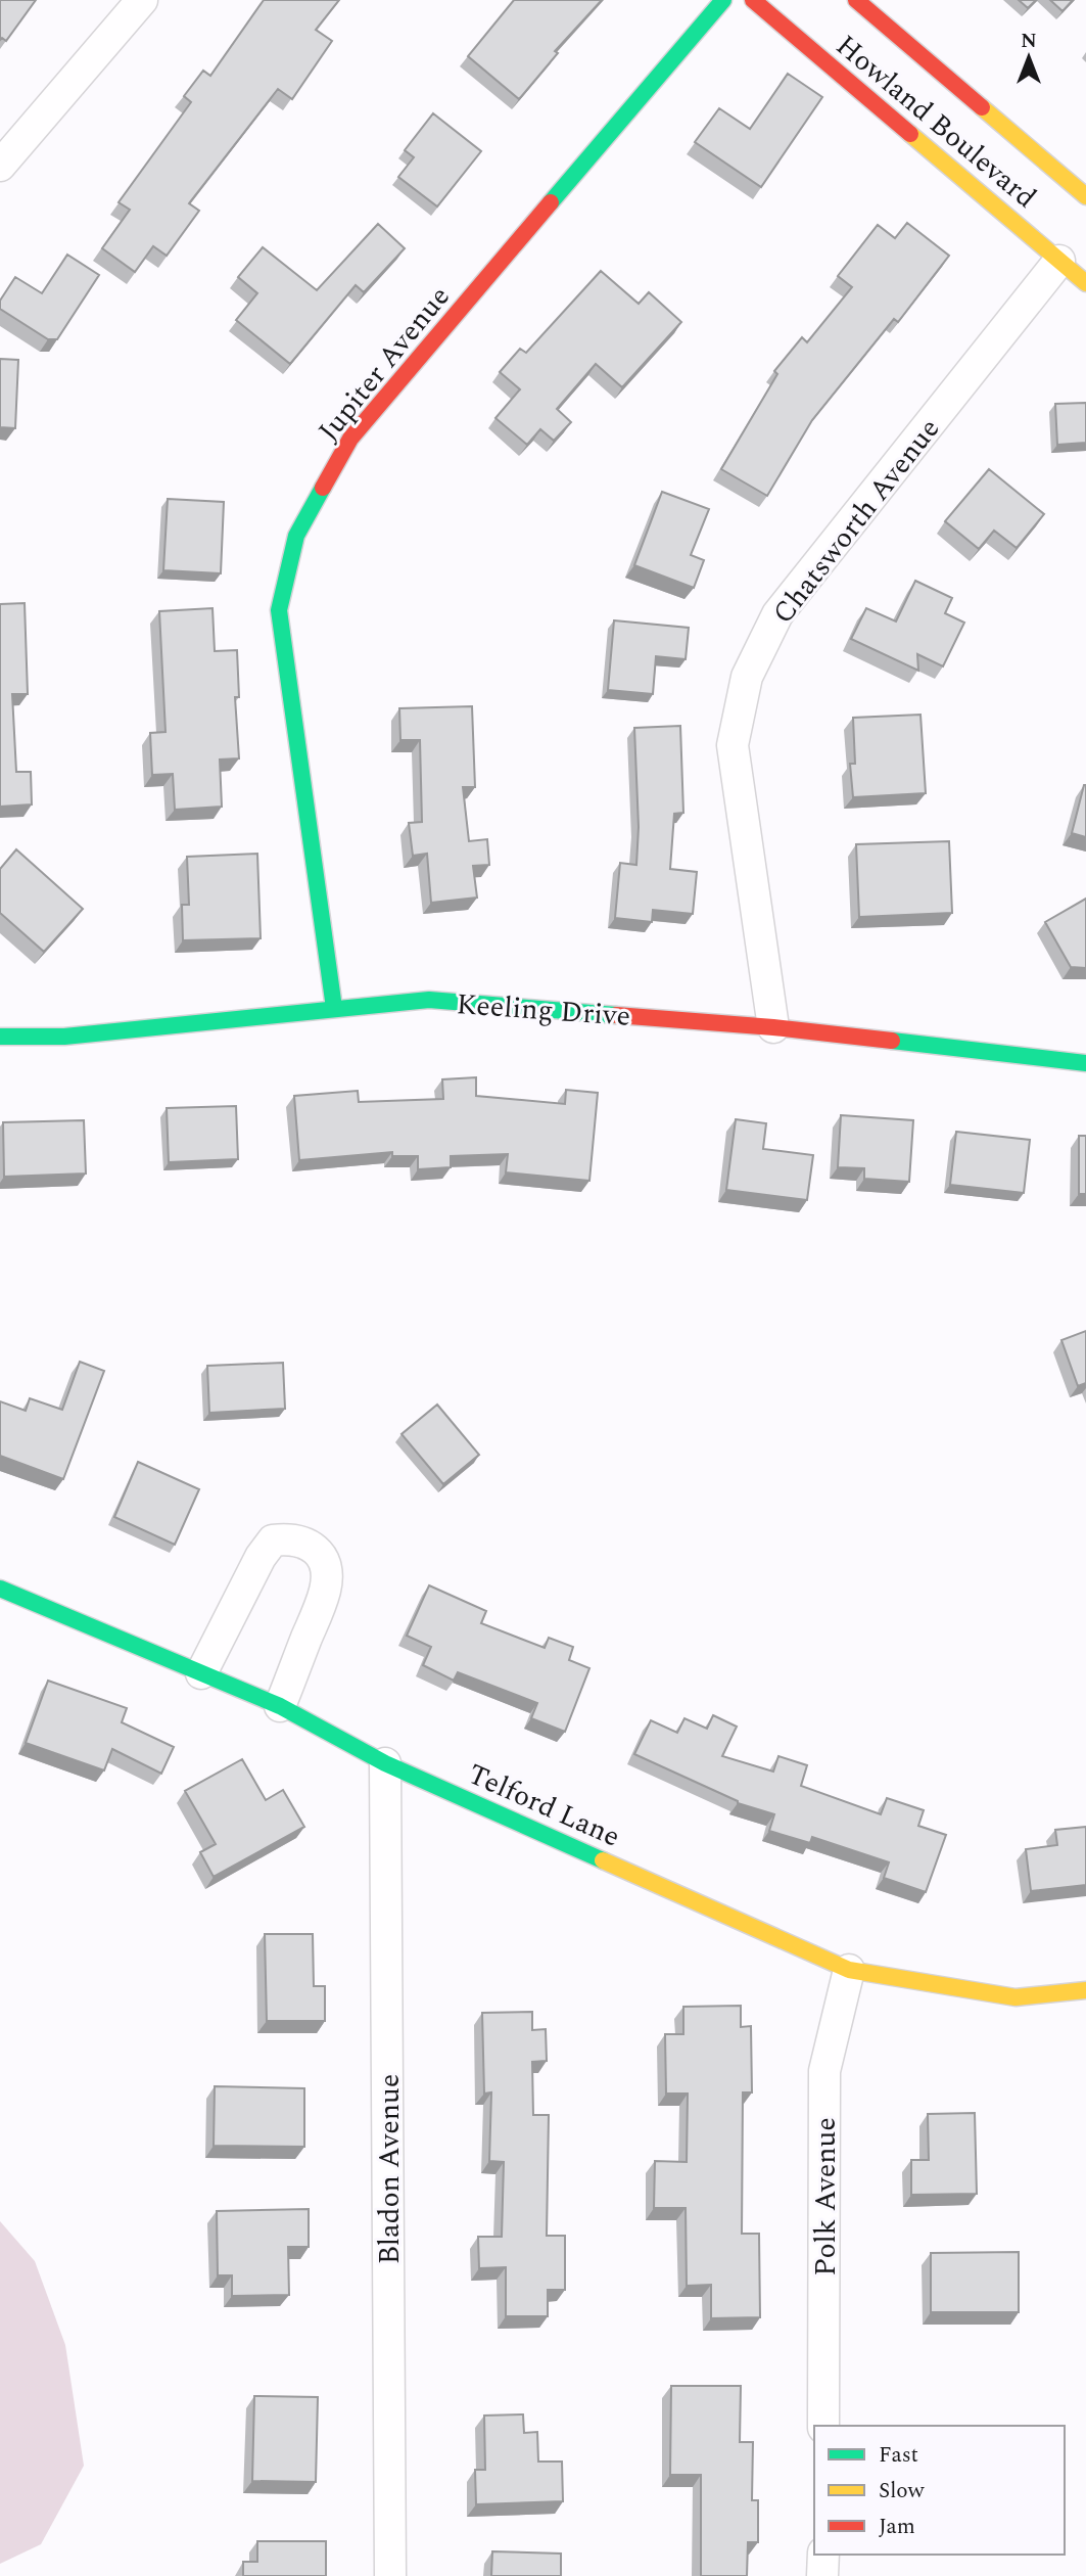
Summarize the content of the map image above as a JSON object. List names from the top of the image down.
{
  "streets": {
    "street": [
      "Howland Boulevard",
      "Jupiter Avenue",
      "Chatsworth Avenue",
      "Keeling Drive",
      "Telford Lane",
      "Bladon Avenue",
      "Polk Avenue"
    ]
  },
  "crossings": [
    ["Howland Boulevard", "Chatsworth Avenue"],
    ["Jupiter Avenue", "Keeling Drive"],
    ["Chatsworth Avenue", "Keeling Drive"],
    ["Telford Lane", "Bladon Avenue"],
    ["Telford Lane", "Polk Avenue"]
  ],
  "legend": ["Fast", "Slow", "Jam"],
  "north": "top"
}
